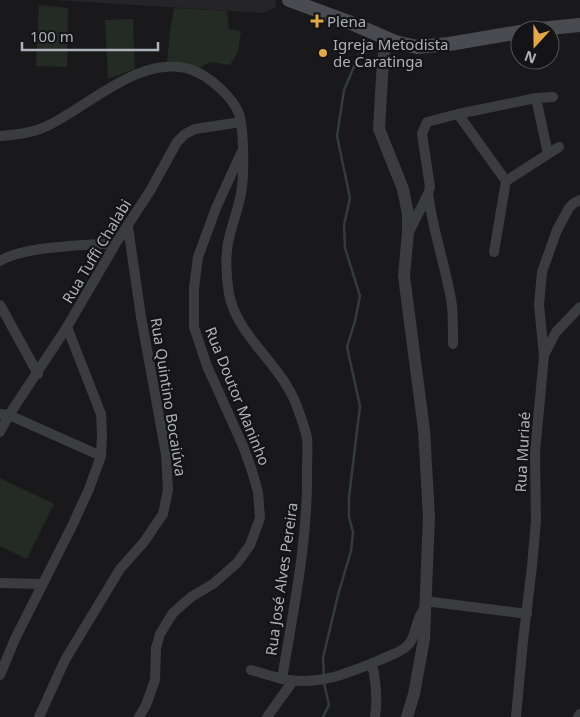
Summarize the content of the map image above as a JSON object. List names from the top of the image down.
{
  "streets": {
    "street": [
      "Rua Tuffi Chalabi",
      "Rua Doutor Maninho",
      "Rua Quintino Bocaiúva",
      "Rua Muriaé",
      "Rua José Alves Pereira"
    ]
  },
  "crossings": [
    ["Rua Tuffi Chalabi", "Rua Doutor Maninho"],
    ["Rua Tuffi Chalabi", "Rua Quintino Bocaiúva"],
    ["Rua Doutor Maninho", "Rua José Alves Pereira"]
  ],
  "places": {
    "health": ["Plena"],
    "other": ["Igreja Metodista de Caratinga"]
  },
  "scale_bar": "100 m",
  "north": "bottom"
}
